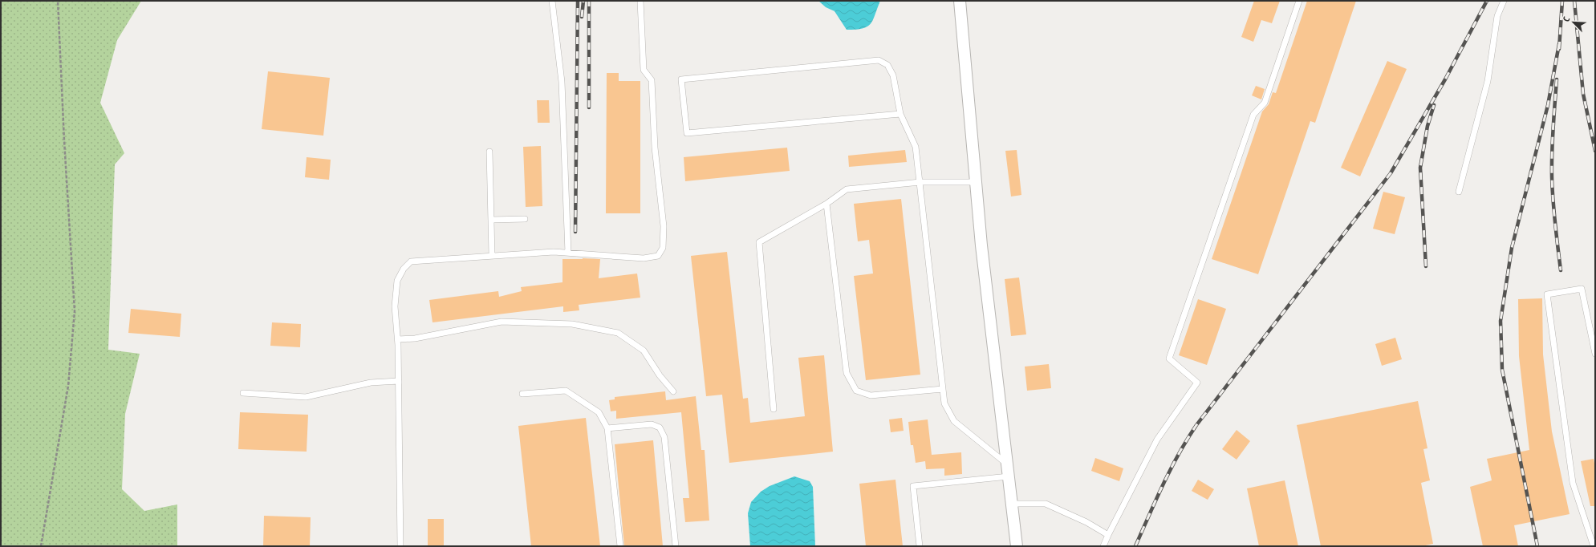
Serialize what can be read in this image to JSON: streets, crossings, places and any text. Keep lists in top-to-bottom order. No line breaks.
{"north":"top left"}
